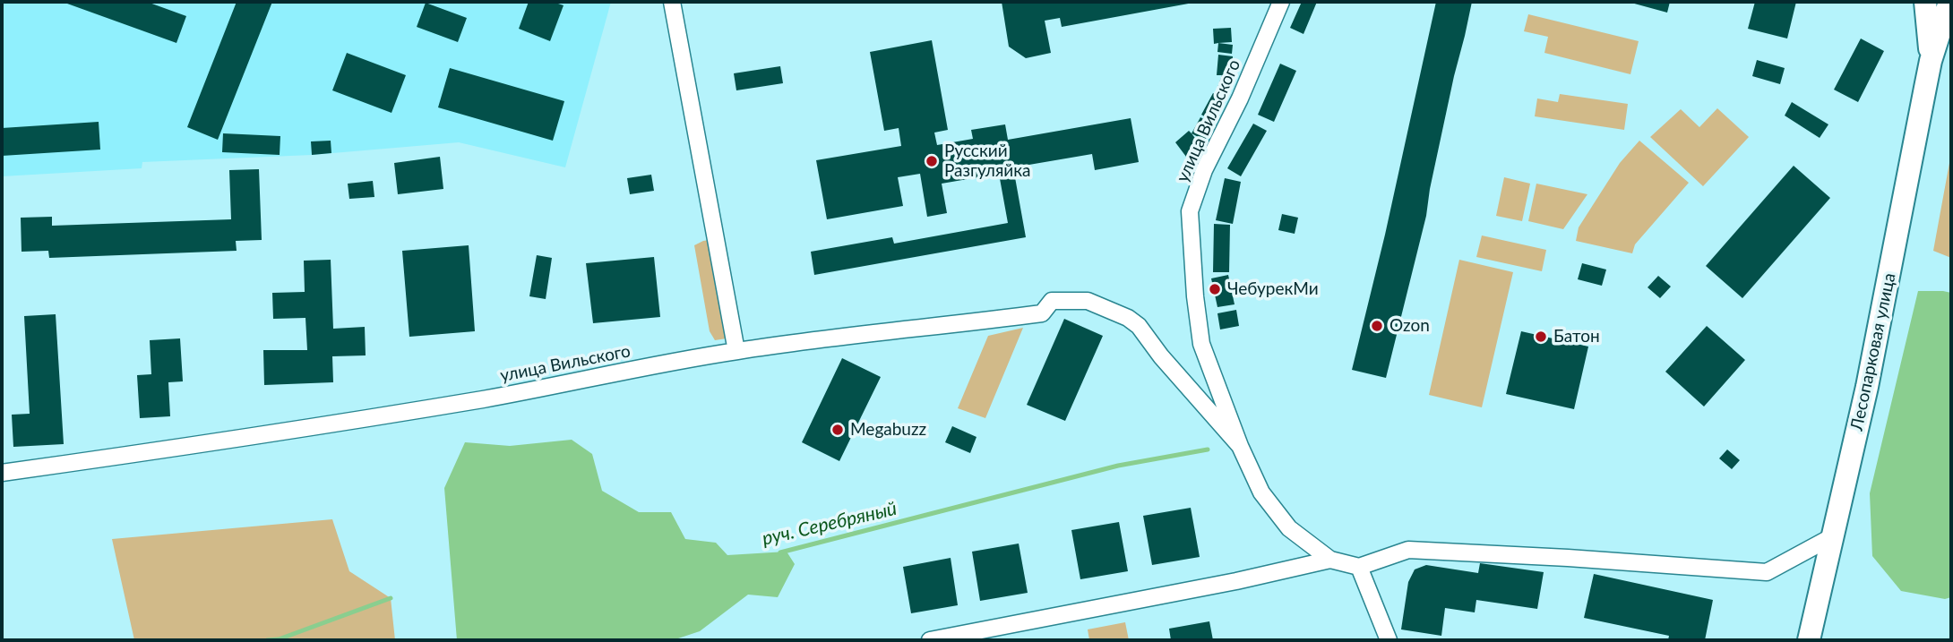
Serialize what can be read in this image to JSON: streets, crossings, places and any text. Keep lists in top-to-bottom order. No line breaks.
{"streets":{"main road":["Лесопарковая улица"],"street":["улица Вильского"]},"water":["руч. Серебряный"],"places":["Русский Разгуляйка","ЧебурекМи","Ozon","Батон","Megabuzz"]}
